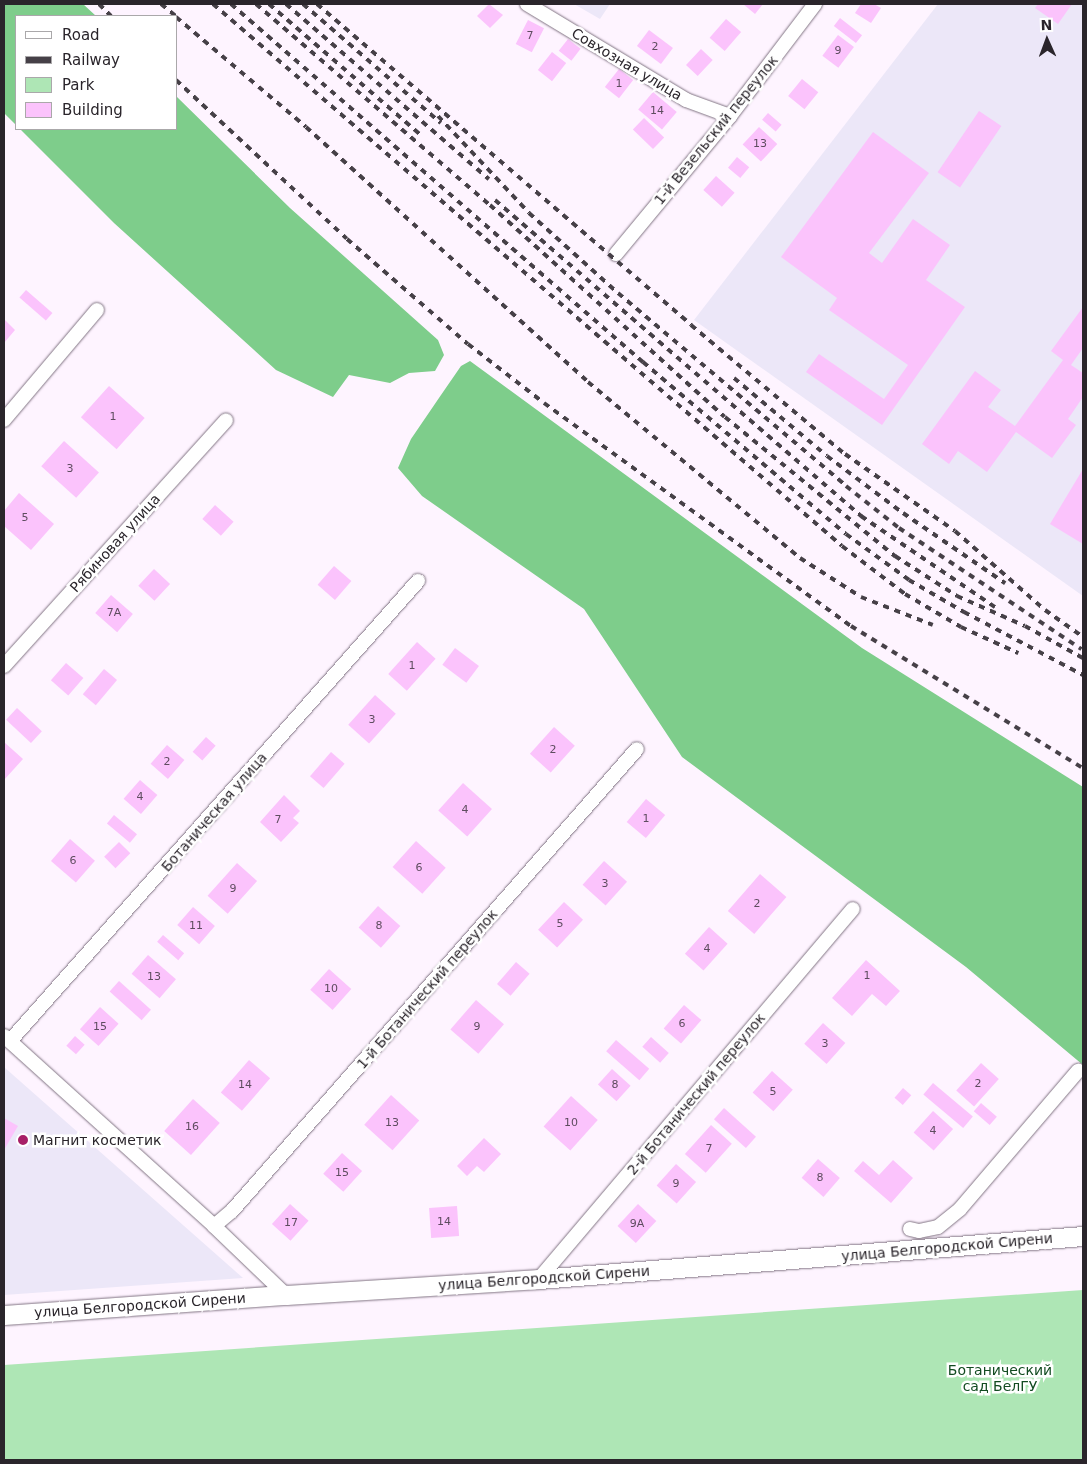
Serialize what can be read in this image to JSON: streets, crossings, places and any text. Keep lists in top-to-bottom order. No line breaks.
{"streets":{"main road":["улица Белгородской Сирени"],"street":["Совхозная улица","1-й Везельский переулок","Рябиновая улица","Ботаническая улица","1-й Ботанический переулок","2-й Ботанический переулок"]},"crossings":[["Совхозная улица","1-й Везельский переулок"],["2-й Ботанический переулок","улица Белгородской Сирени"]],"parks":["Ботанический сад БелГУ"],"places":["Магнит косметик"],"house_numbers":["7","2","9","1","14","13","1","3","5","7А","1","3","2","2","4","4","1","7","6","6","3","9","2","5","11","8","4","1","13","10","6","15","9","3","2","14","8","5","13","10","16","4","7","15","8","9","14","17","9А"],"legend":["Road","Railway","Park","Building"],"north":"top"}
